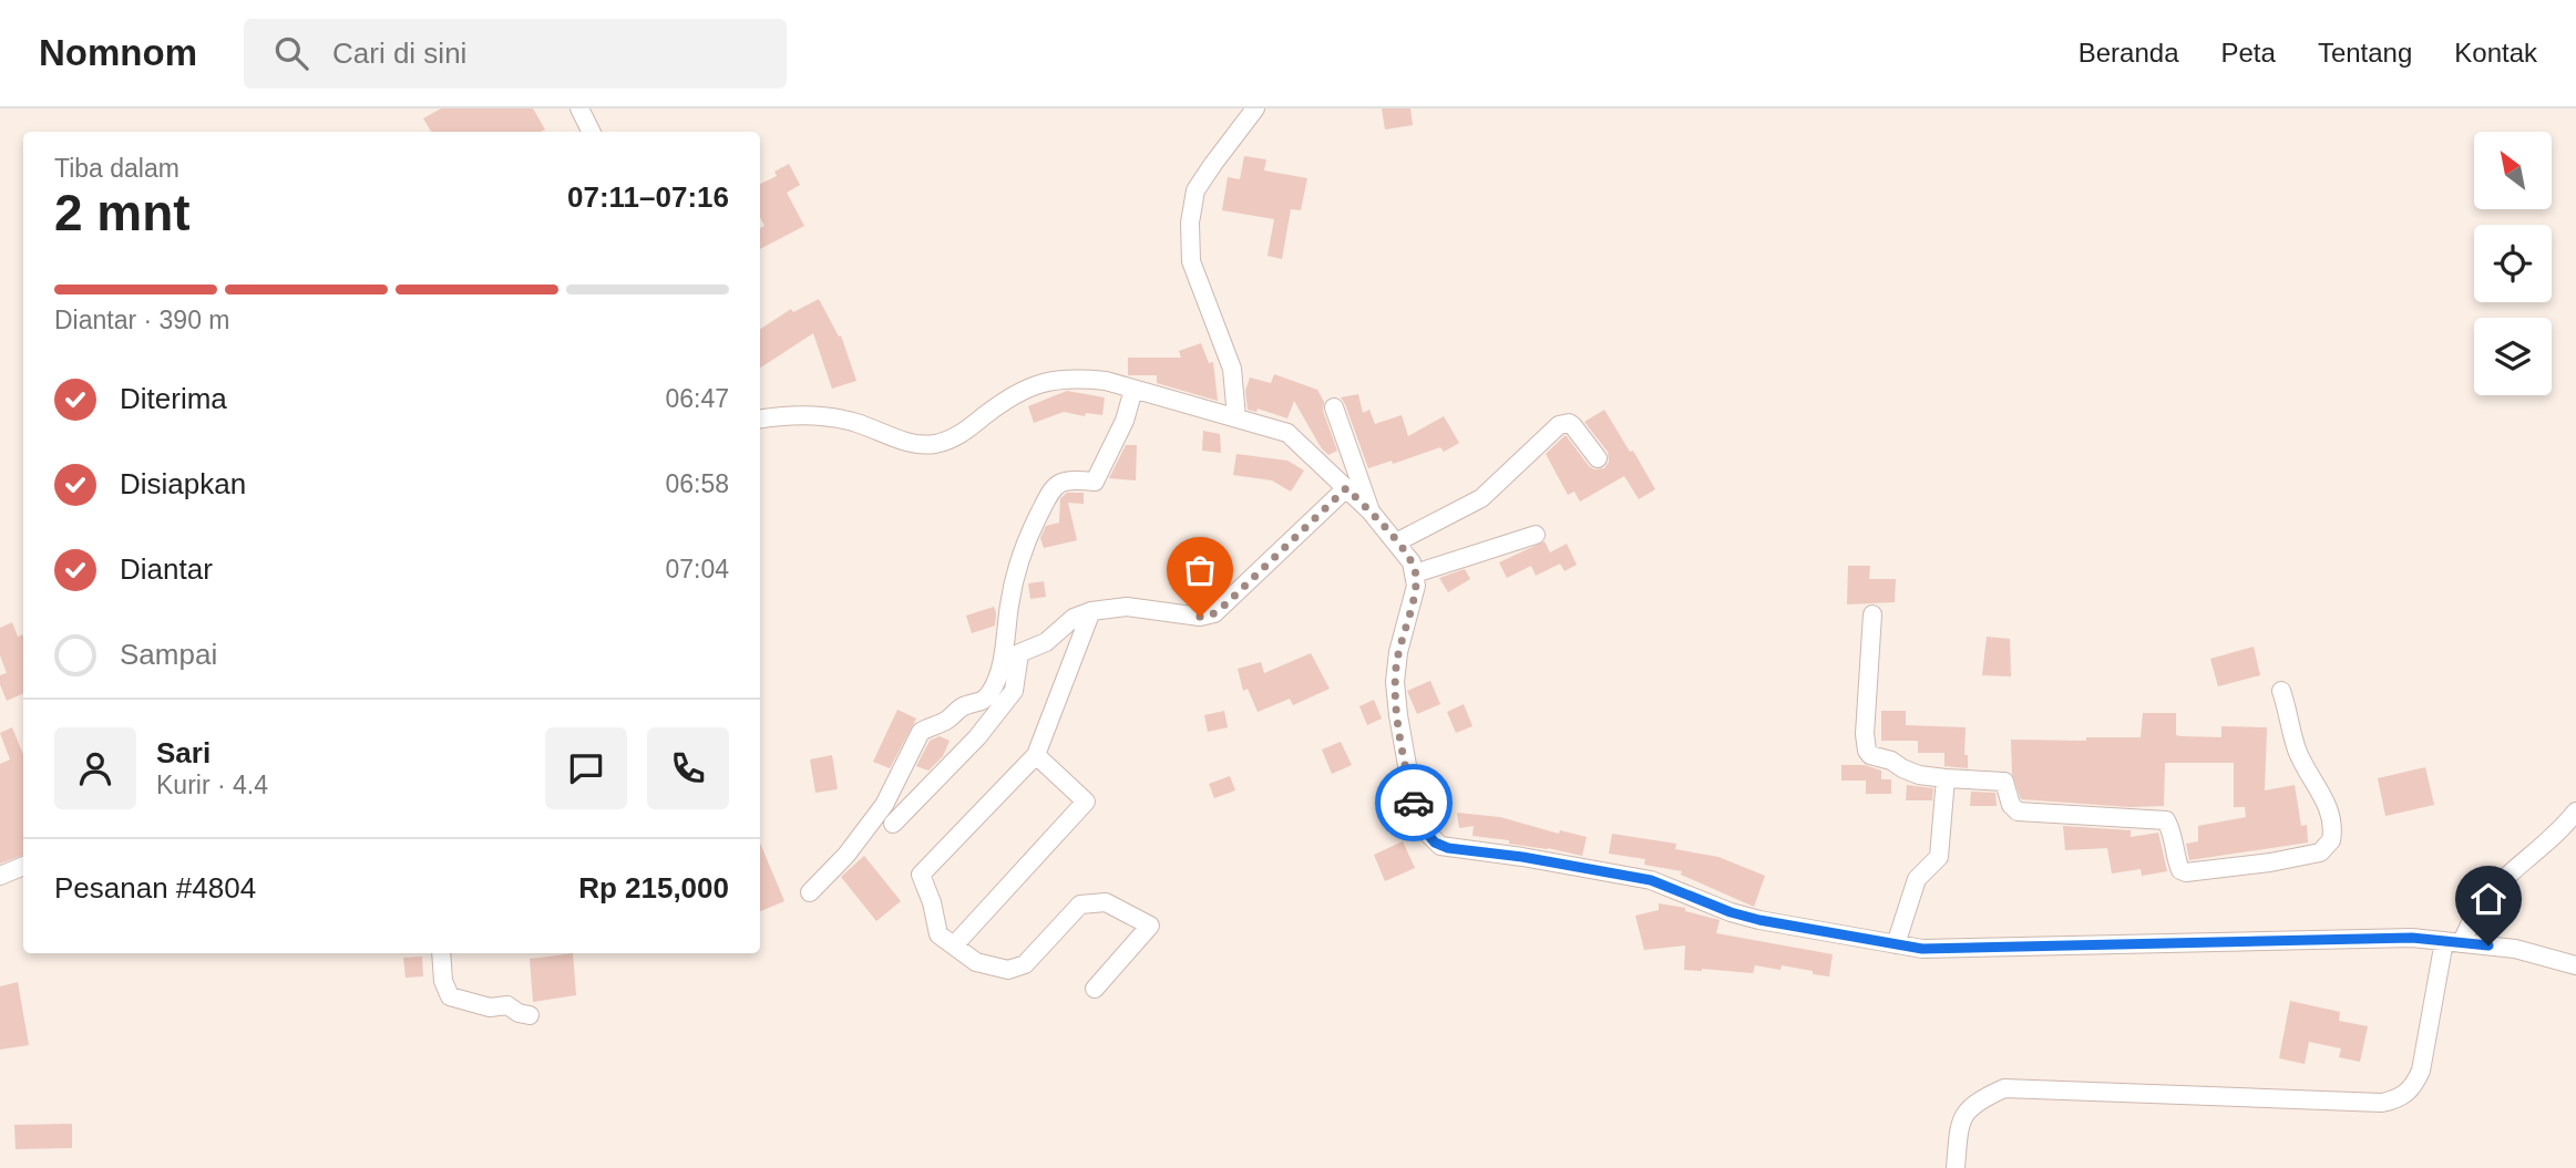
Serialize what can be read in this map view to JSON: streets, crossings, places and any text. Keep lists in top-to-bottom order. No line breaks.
{"north":"top left","page":{"header":"Nomnom","search":"Cari di sini","nav":["Beranda","Peta","Tentang","Kontak"],"heading":["2 mnt","Tiba dalam","07:11–07:16"],"panel":["Sari","Kurir · 4.4","Pesanan #4804","Rp 215,000"],"bar":"Diantar · 390 m","list":[["Diterima","06:47"],["Disiapkan","06:58"],["Diantar","07:04"],"Sampai"]}}
